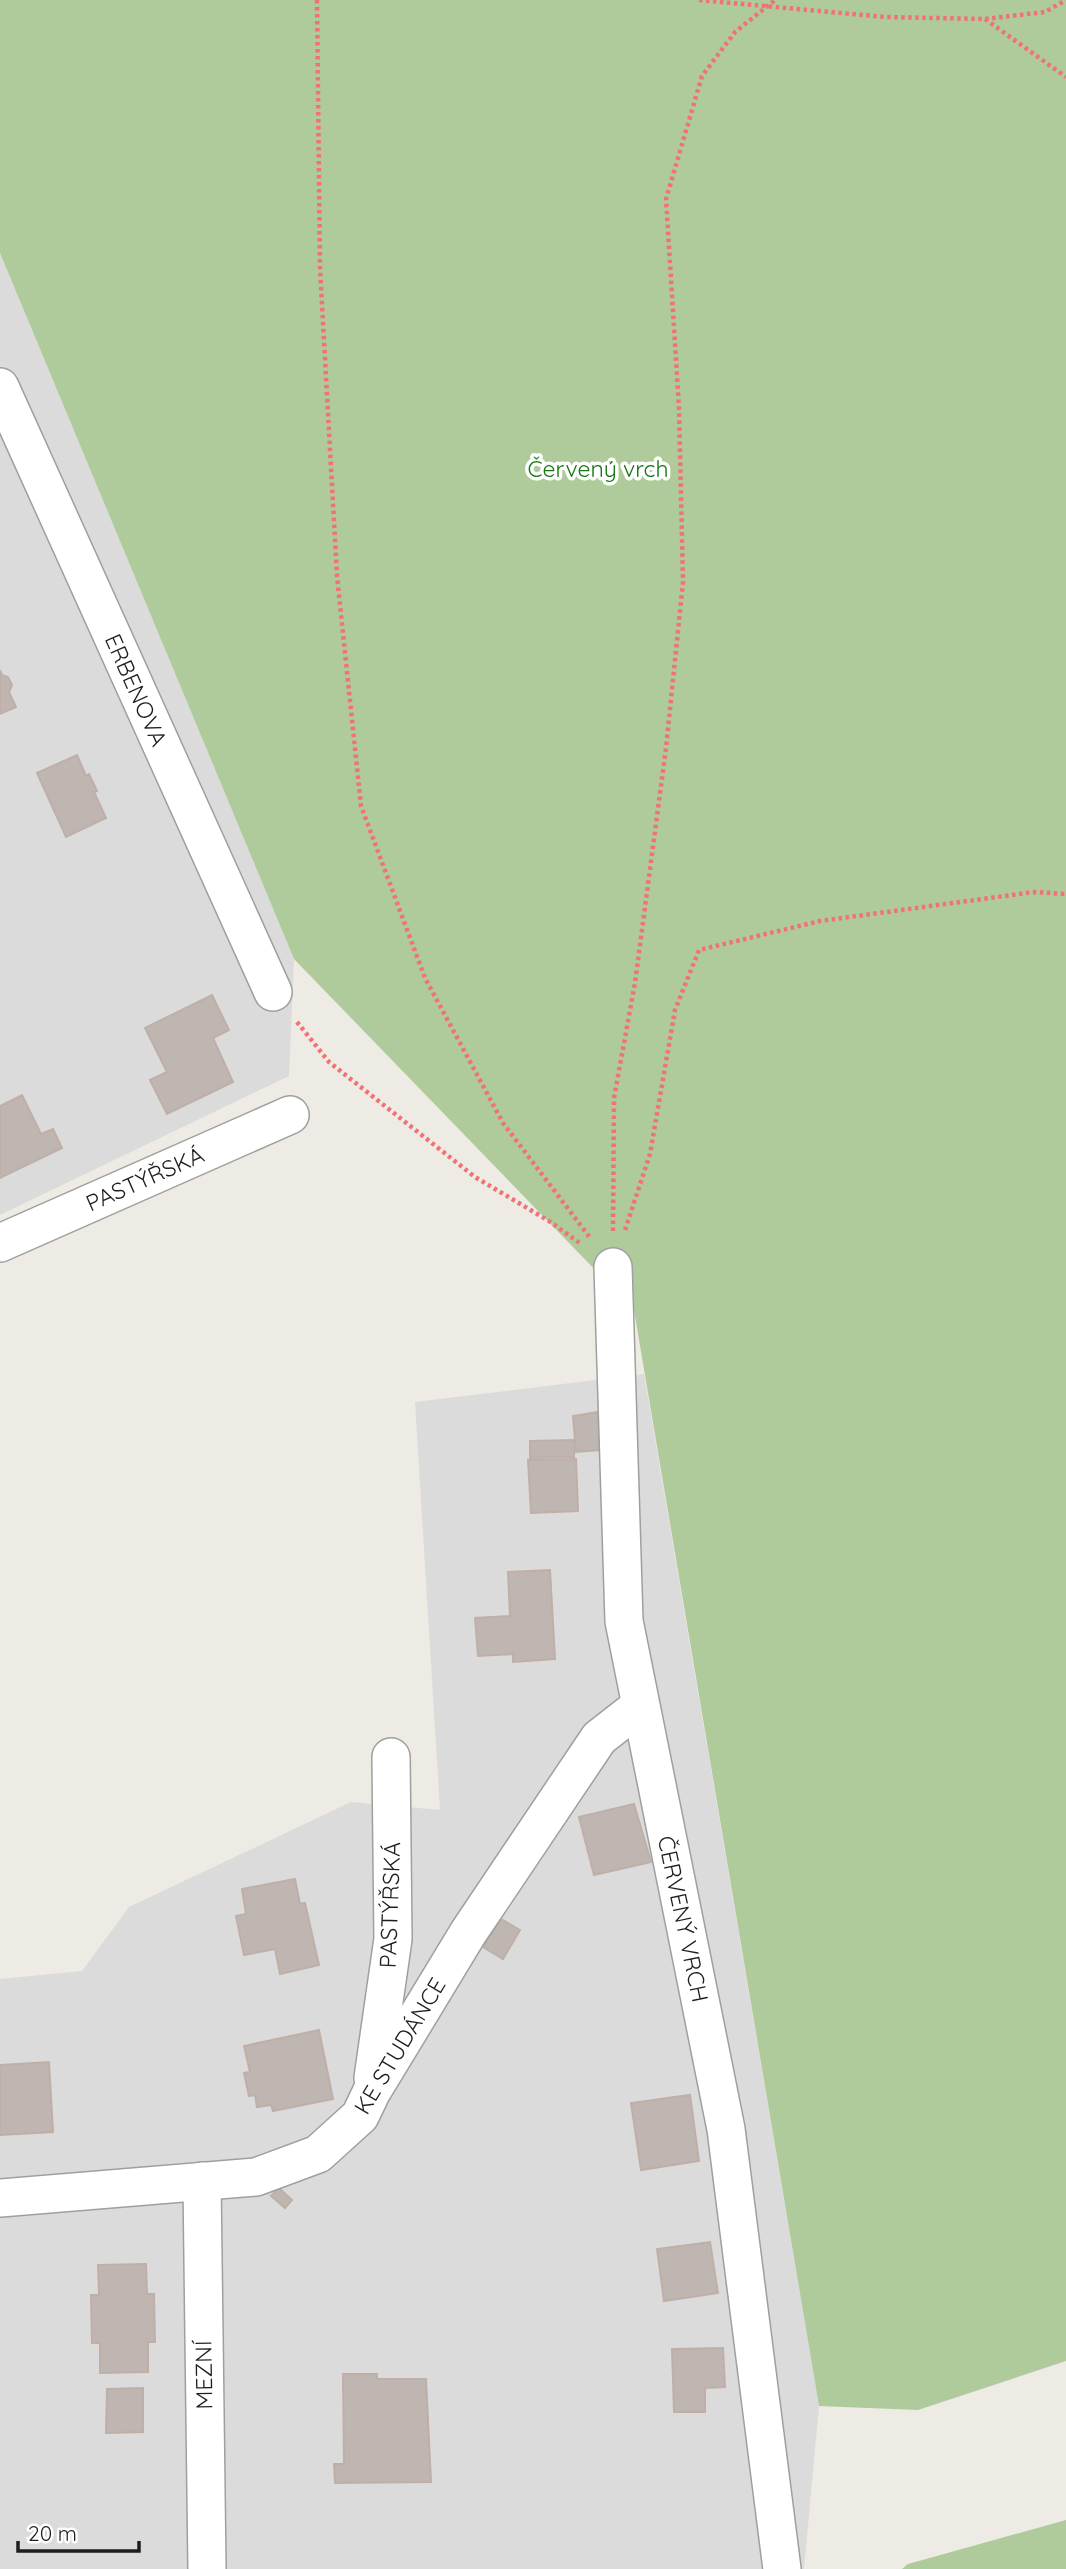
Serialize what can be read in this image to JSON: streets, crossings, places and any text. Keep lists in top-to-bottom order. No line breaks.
{"streets":{"street":["ERBENOVA","PASTÝŘSKÁ","ČERVENÝ VRCH","KE STUDÁNCE","MEZNÍ"]},"crossings":[["PASTÝŘSKÁ","KE STUDÁNCE"],["ČERVENÝ VRCH","KE STUDÁNCE"],["KE STUDÁNCE","MEZNÍ"]],"parks":["Červený vrch"],"scale_bar":"20 m"}
